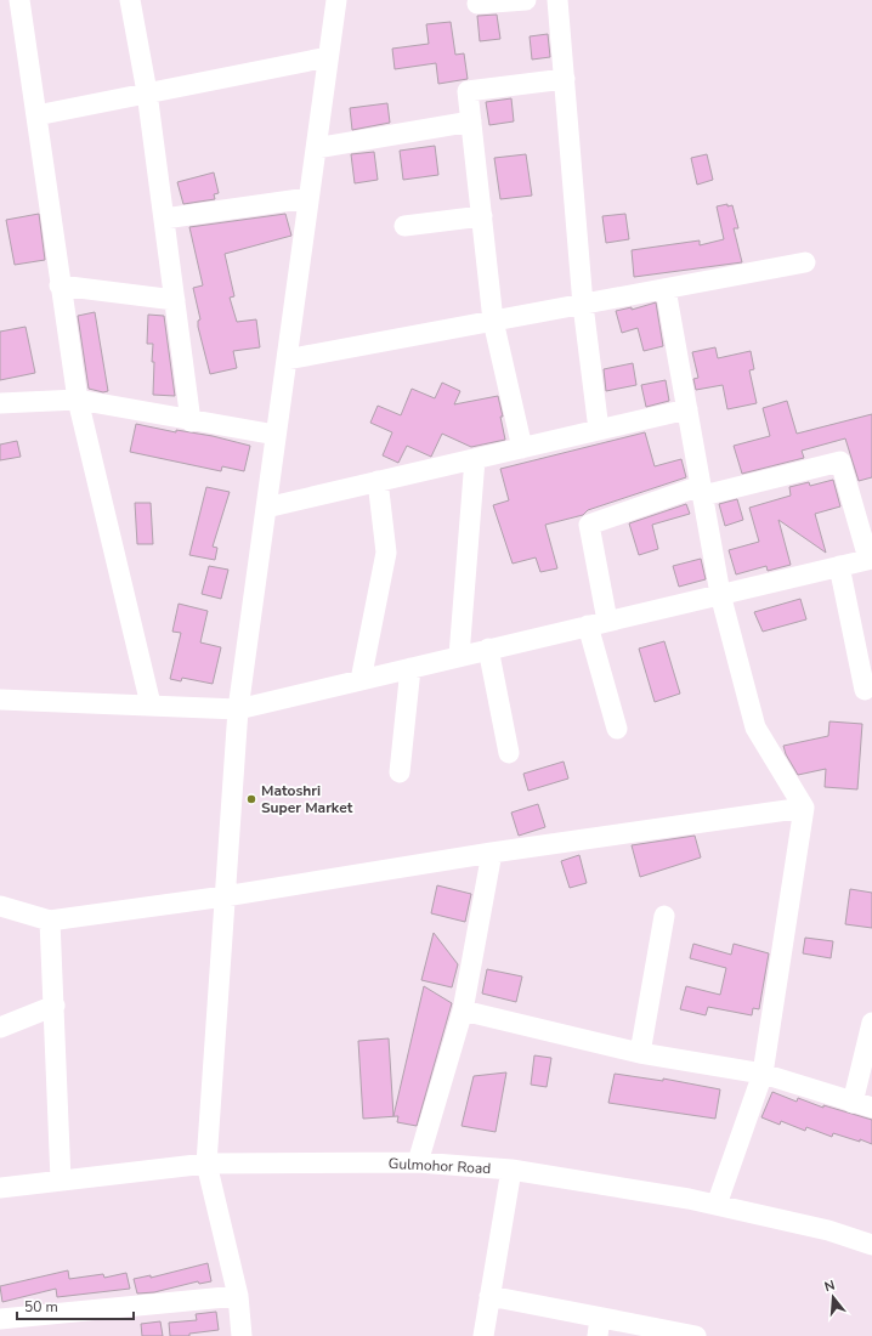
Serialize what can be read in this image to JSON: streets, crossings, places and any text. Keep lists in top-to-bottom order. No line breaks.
{"streets":{"street":["Gulmohor Road"]},"places":["Matoshri Super Market"],"scale_bar":"50 m","north":"top"}
